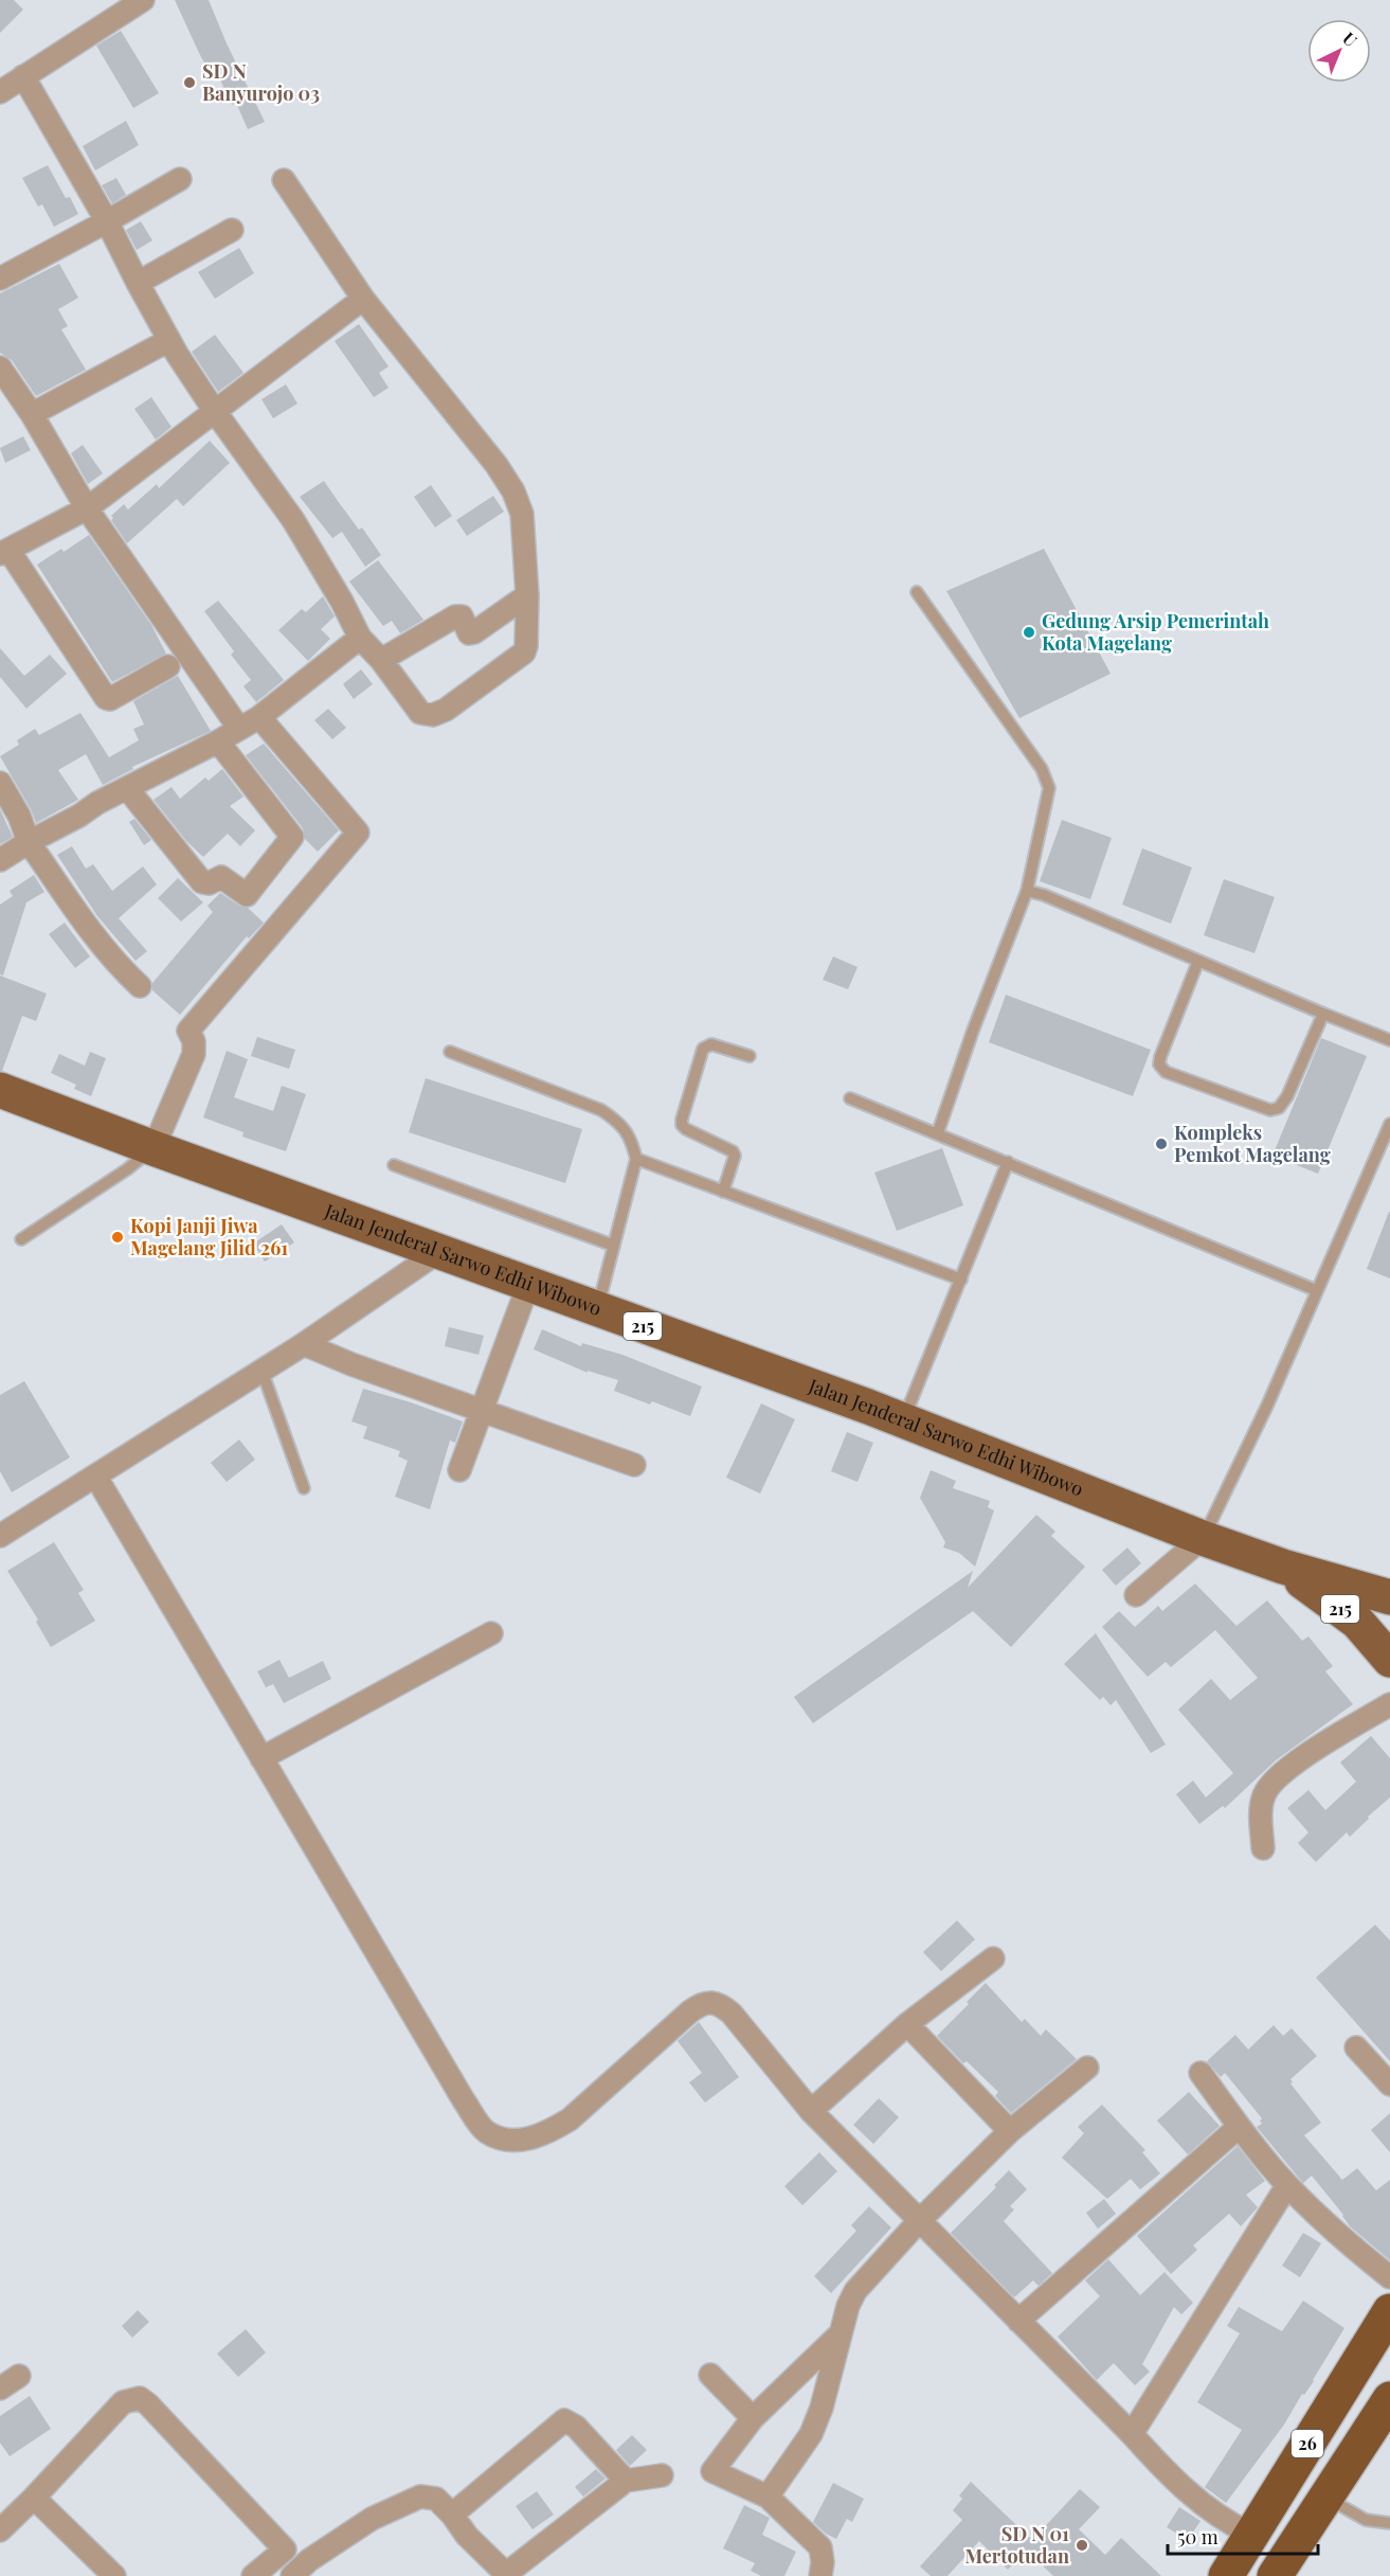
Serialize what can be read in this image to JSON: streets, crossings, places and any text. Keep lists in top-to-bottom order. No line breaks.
{"streets":{"highway":["26"],"main road":["Jalan Jenderal Sarwo Edhi Wibowo","215"]},"places":["SD N Banyurojo 03","Gedung Arsip Pemerintah Kota Magelang","Kompleks Pemkot Magelang","Kopi Janji Jiwa Magelang Jilid 261","SD N 01 Mertotudan"],"scale_bar":"50 m","north":"top right"}
